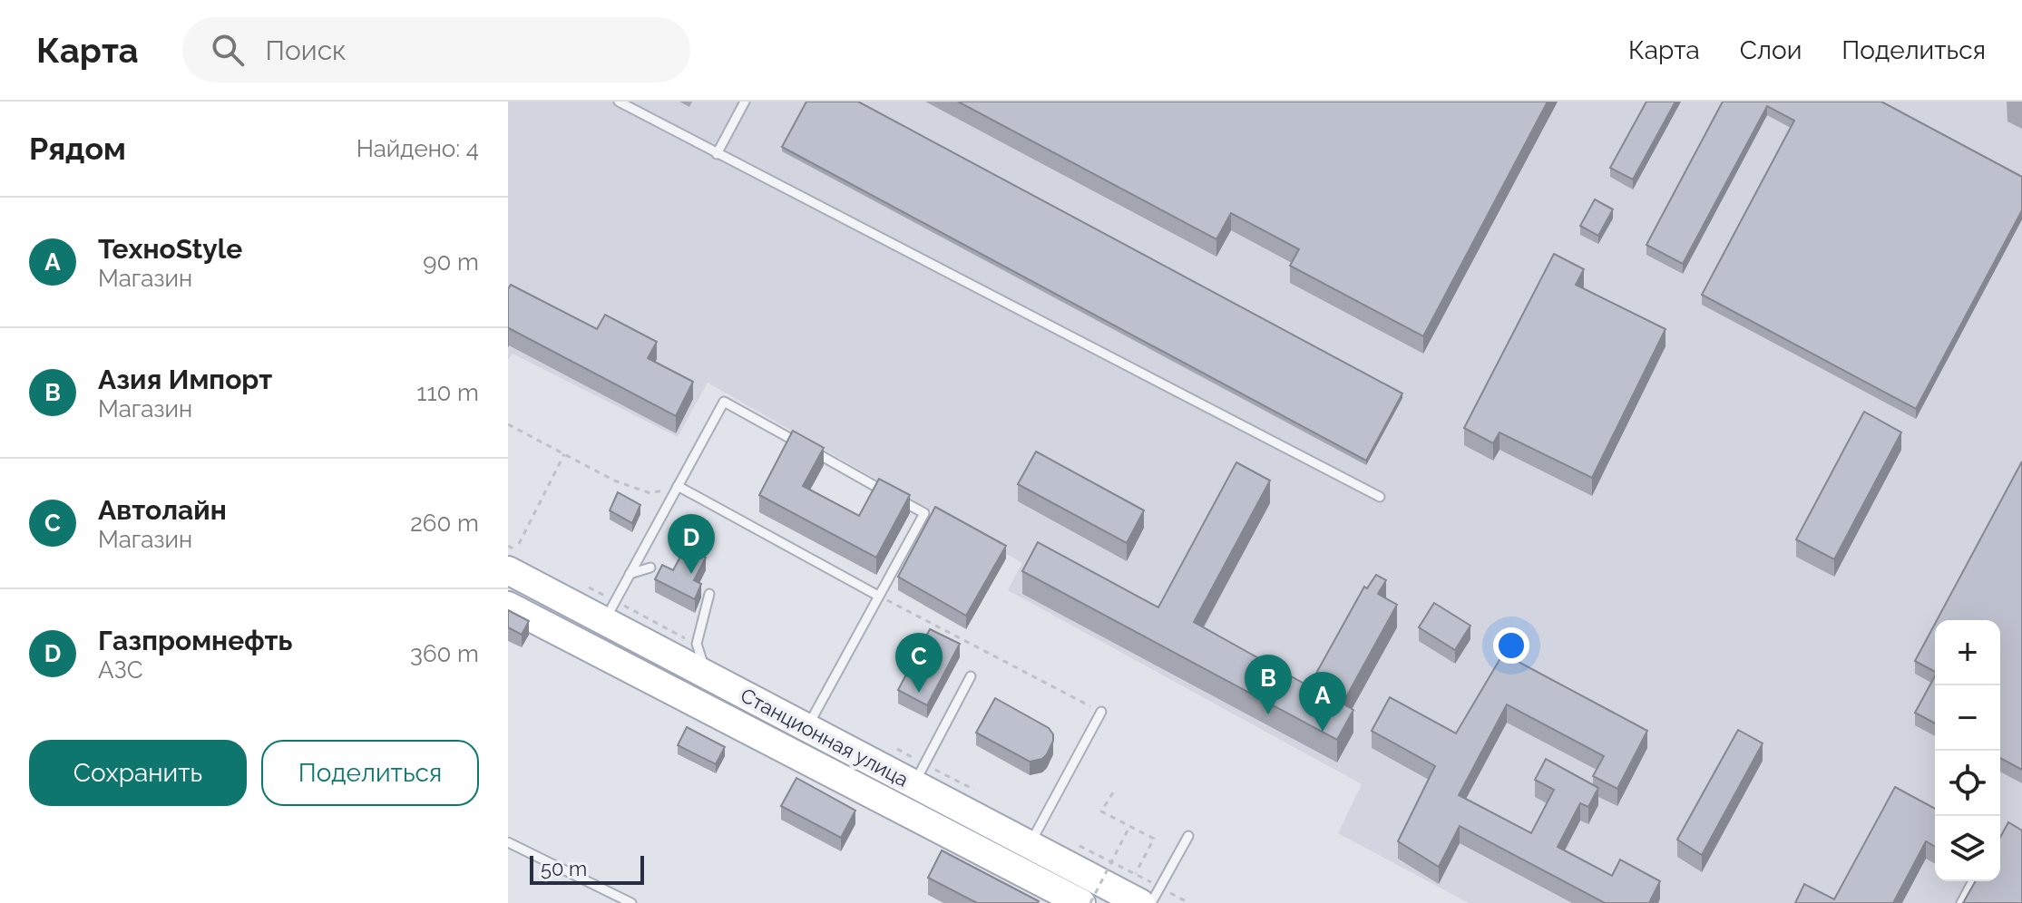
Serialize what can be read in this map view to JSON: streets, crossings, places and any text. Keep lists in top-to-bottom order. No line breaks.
{"streets":{"main road":["Станционная улица"]},"scale_bar":"50 m","page":{"header":"Карта","search":"Поиск","nav":["Карта","Слои","Поделиться"],"heading":["Рядом","Найдено: 4"],"list":[{"mark":"A","name":"ТехноStyle","note":"Магазин","value":"90 m"},{"mark":"B","name":"Азия Импорт","note":"Магазин","value":"110 m"},{"mark":"C","name":"Автолайн","note":"Магазин","value":"260 m"},{"mark":"D","name":"Газпромнефть","note":"АЗС","value":"360 m"}],"pins":["D","C","B","A"],"map_buttons":["+","−"],"buttons":["Сохранить","Поделиться"],"scale":"50 m"}}
